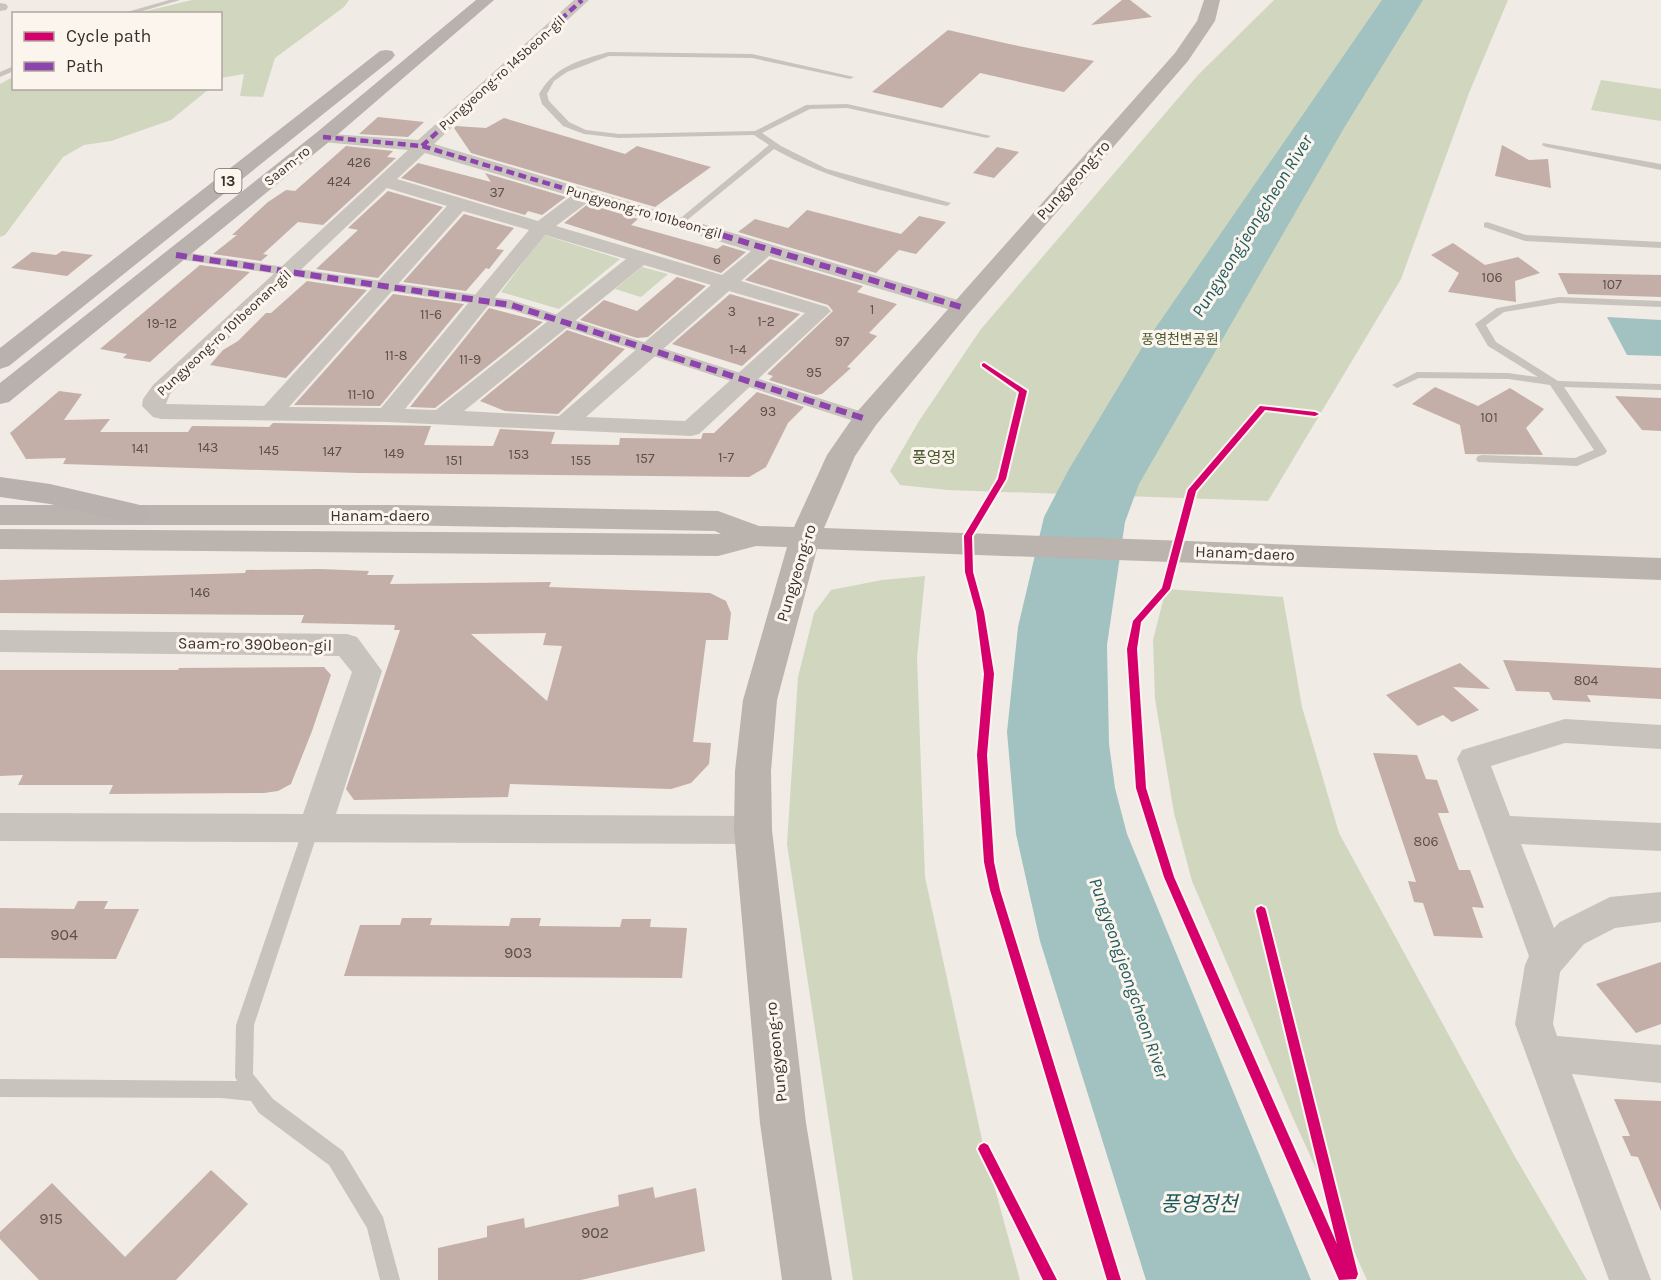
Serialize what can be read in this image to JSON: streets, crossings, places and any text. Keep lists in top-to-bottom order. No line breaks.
{"streets":{"main road":["Saam-ro","Pungyeong-ro","13","Hanam-daero"],"street":["Pungyeong-ro 145beon-gil","Pungyeong-ro 101beon-gil","Pungyeong-ro 101beonan-gil","Saam-ro 390beon-gil"]},"crossings":[["Pungyeong-ro 145beon-gil","Pungyeong-ro 101beon-gil"],["Pungyeong-ro 145beon-gil","Pungyeong-ro 101beonan-gil"],["Saam-ro","Pungyeong-ro 101beon-gil"],["Pungyeong-ro","Pungyeong-ro 101beon-gil"],["Pungyeong-ro","Hanam-daero"],["Pungyeong-ro 101beon-gil","Pungyeong-ro 101beonan-gil"]],"water":["Pungyeongjeongcheon River","풍영정천"],"parks":["풍영천변공원","풍영정"],"house_numbers":["426","424","37","6","106","107","1","3","11-6","1-2","19-12","97","1-4","11-8","11-9","95","11-10","93","101","143","141","145","147","149","153","1-7","157","151","155","146","804","806","904","903","915","902"],"legend":["Cycle path","Path"]}
